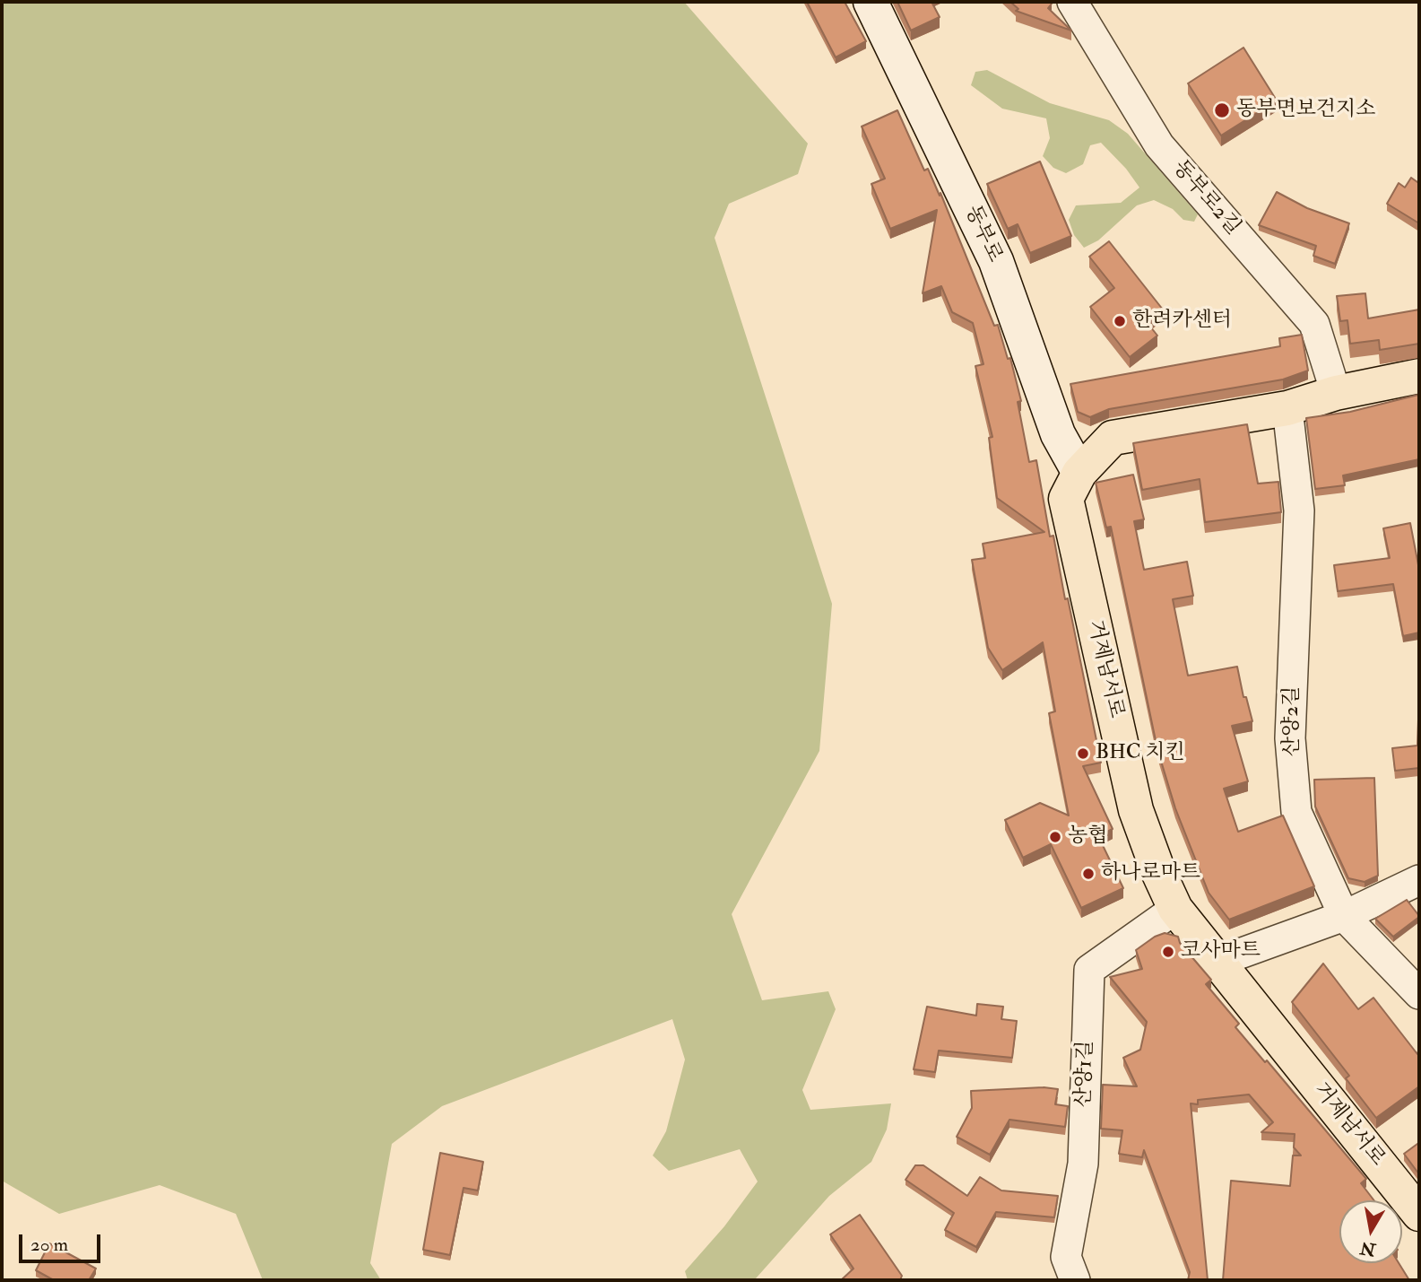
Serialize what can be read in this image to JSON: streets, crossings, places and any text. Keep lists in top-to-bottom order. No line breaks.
{"streets":{"main road":["거제남서로"],"street":["동부로2길","동부로","산양2길","산양1길"]},"crossings":[["동부로2길","거제남서로"],["동부로","거제남서로"],["거제남서로","산양2길"],["거제남서로","산양1길"]],"places":["동부면보건지소","한려카센터","BHC 치킨","농협","하나로마트","코사마트"],"scale_bar":"20 m","north":"bottom"}
